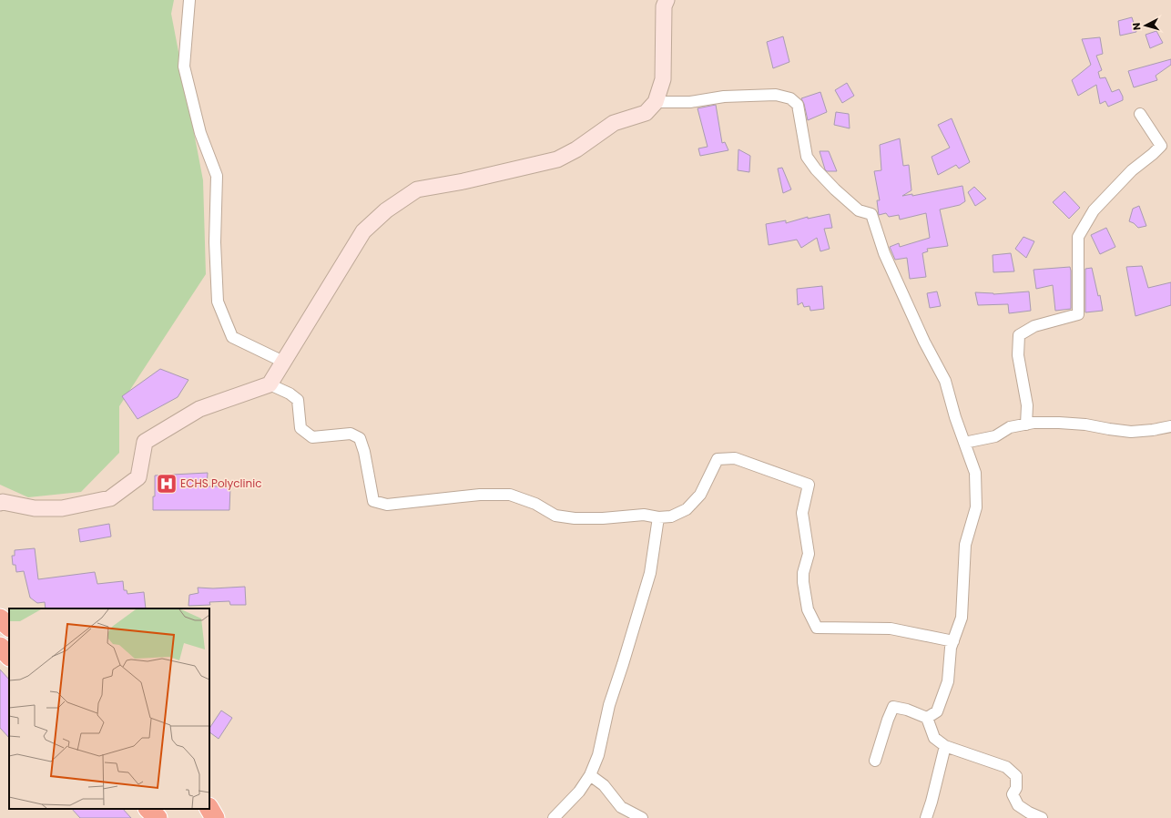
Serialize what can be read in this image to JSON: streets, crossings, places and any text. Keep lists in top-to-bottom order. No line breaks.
{"places":{"hospital":["ECHS Polyclinic"]},"north":"left"}
